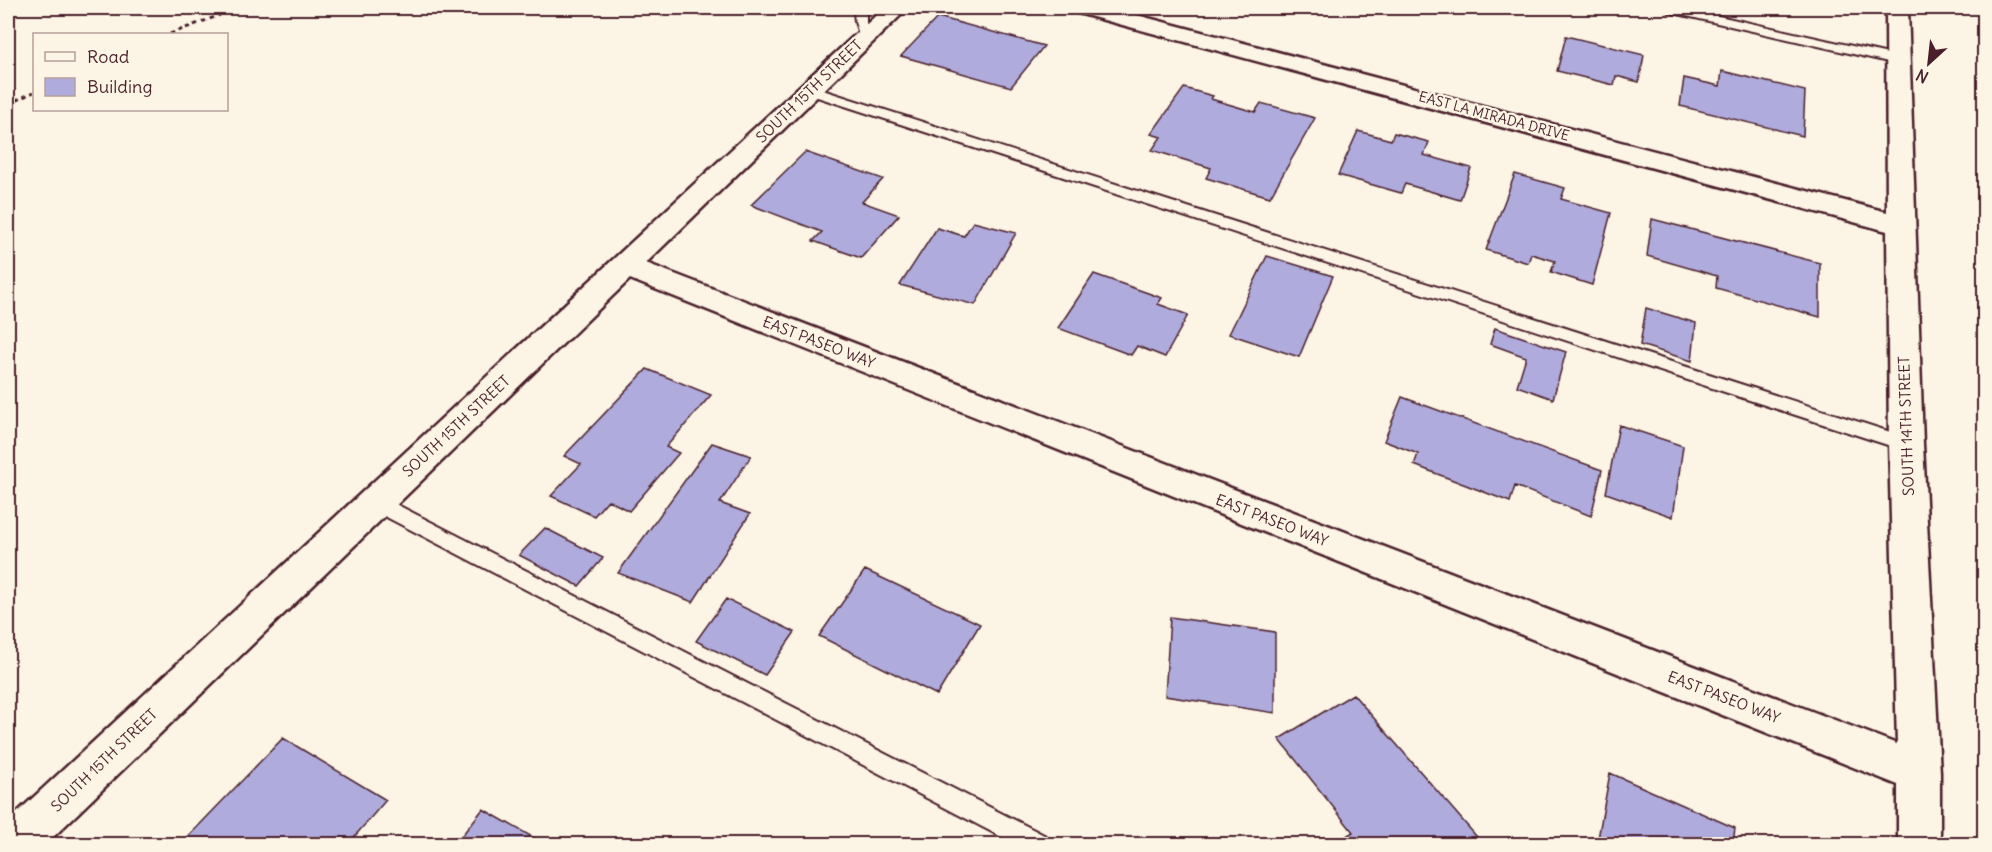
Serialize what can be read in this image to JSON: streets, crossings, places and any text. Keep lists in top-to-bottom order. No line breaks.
{"streets":{"street":["SOUTH 15TH STREET","EAST LA MIRADA DRIVE","EAST PASEO WAY","SOUTH 14TH STREET"]},"crossings":[["SOUTH 15TH STREET","EAST PASEO WAY"],["EAST LA MIRADA DRIVE","SOUTH 14TH STREET"],["EAST PASEO WAY","SOUTH 14TH STREET"]],"legend":["Road","Building"],"north":"bottom left"}
